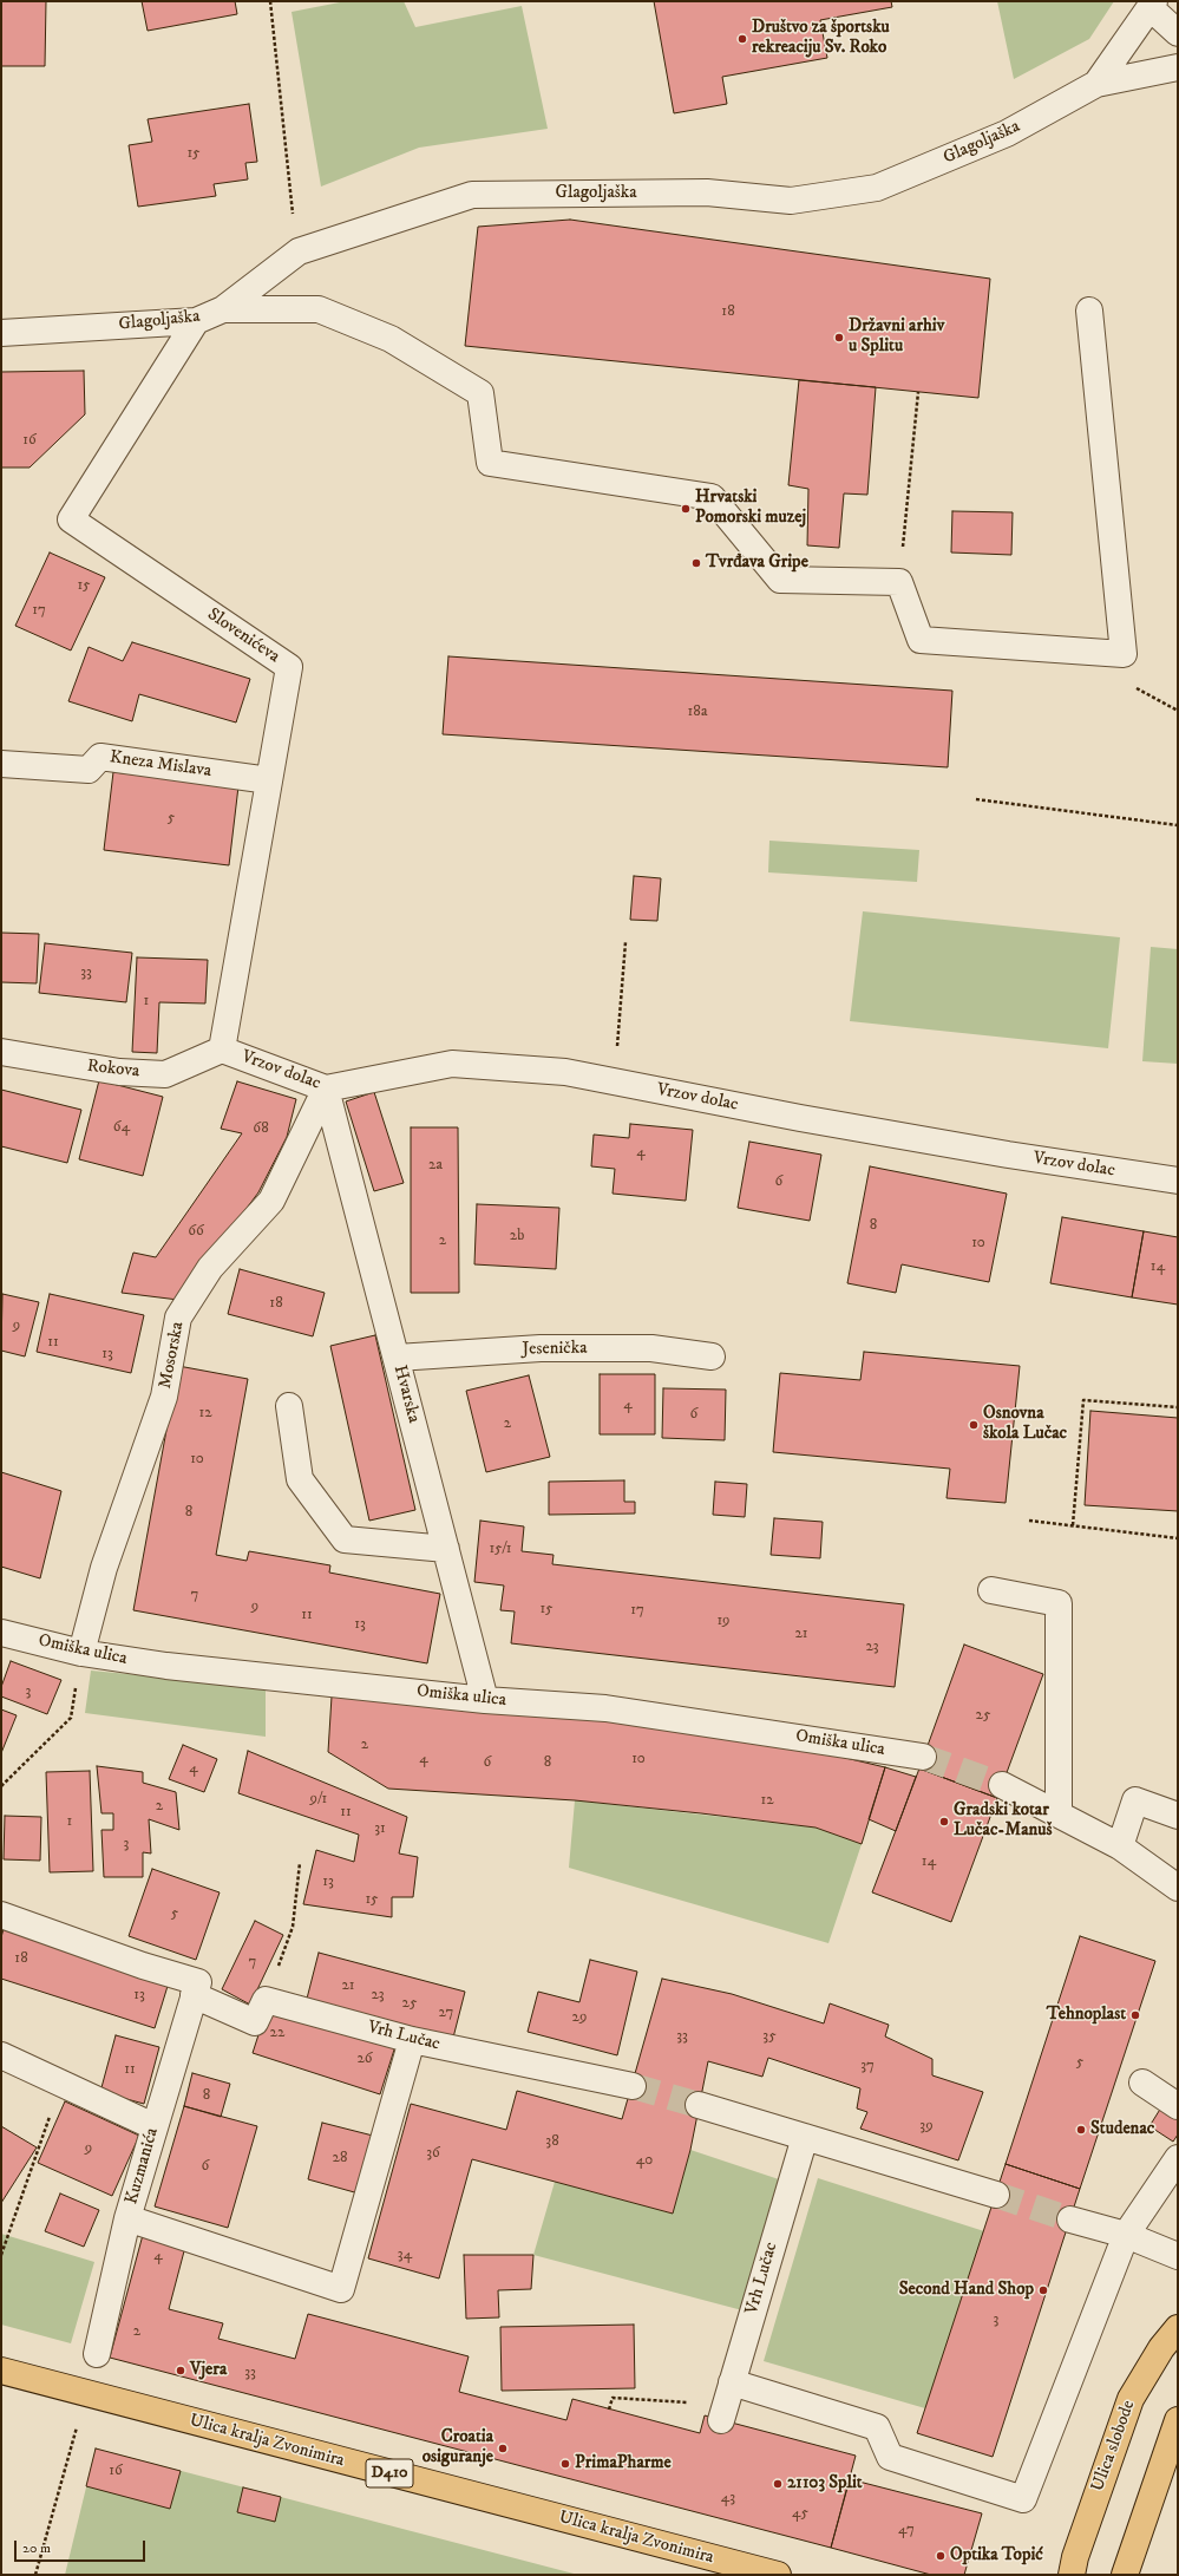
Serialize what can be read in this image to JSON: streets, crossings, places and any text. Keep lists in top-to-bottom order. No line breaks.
{"streets":{"main road":["Ulica kralja Zvonimira","Ulica slobode","D410"],"street":["Glagoljaška","Slovenićeva","Kneza Mislava","Rokova","Vrzov dolac","Jesenička","Mosorska","Hvarska","Omiška ulica","Vrh Lučac","Kuzmanića"]},"crossings":[["Glagoljaška","Slovenićeva"],["Slovenićeva","Kneza Mislava"],["Slovenićeva","Rokova"],["Slovenićeva","Vrzov dolac"],["Rokova","Vrzov dolac"],["Vrzov dolac","Mosorska"],["Vrzov dolac","Hvarska"],["Jesenička","Hvarska"],["Mosorska","Hvarska"],["Mosorska","Omiška ulica"],["Hvarska","Omiška ulica"]],"places":["Društvo za športsku rekreaciju Sv. Roko","Državni arhiv u Splitu","Hrvatski Pomorski muzej","Tvrđava Gripe","Osnovna škola Lučac","Gradski kotar Lučac-Manuš","Tehnoplast","Studenac","Second Hand Shop","Vjera","Croatia osiguranje","PrimaPharme","21103 Split","Optika Topić"],"house_numbers":["15","18","16","15","17","18a","5","33","1","64","68","4","2a","6","8","66","2b","2","10","14","18","9","11","13","4","12","6","2","10","8","15/1","7","9","15","17","11","19","13","21","23","3","25","2","4","10","6","8","4","9/1","12","2","11","1","31","3","14","13","15","5","18","7","21","13","23","25","27","29","22","33","35","26","5","37","11","8","39","38","9","36","28","40","6","34","4","3","2","33","16","43","45","47"],"scale_bar":"20 m"}
